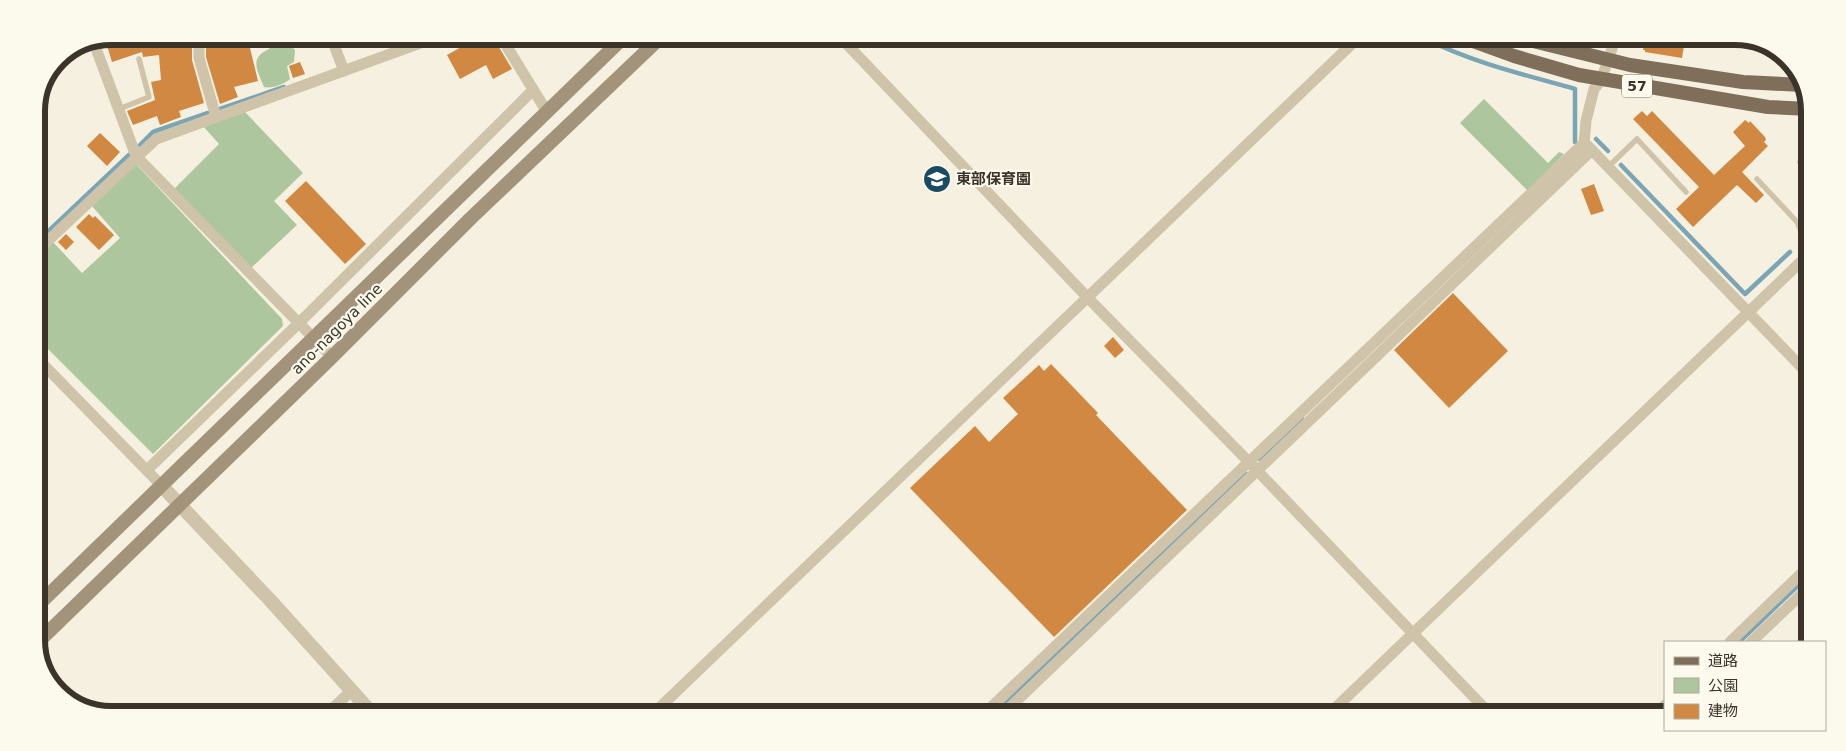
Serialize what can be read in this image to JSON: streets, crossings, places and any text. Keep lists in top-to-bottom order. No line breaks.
{"streets":{"main road":["57","ano-nagoya line"]},"places":{"school or university":["東部保育園"]},"legend":["道路","公園","建物"]}
